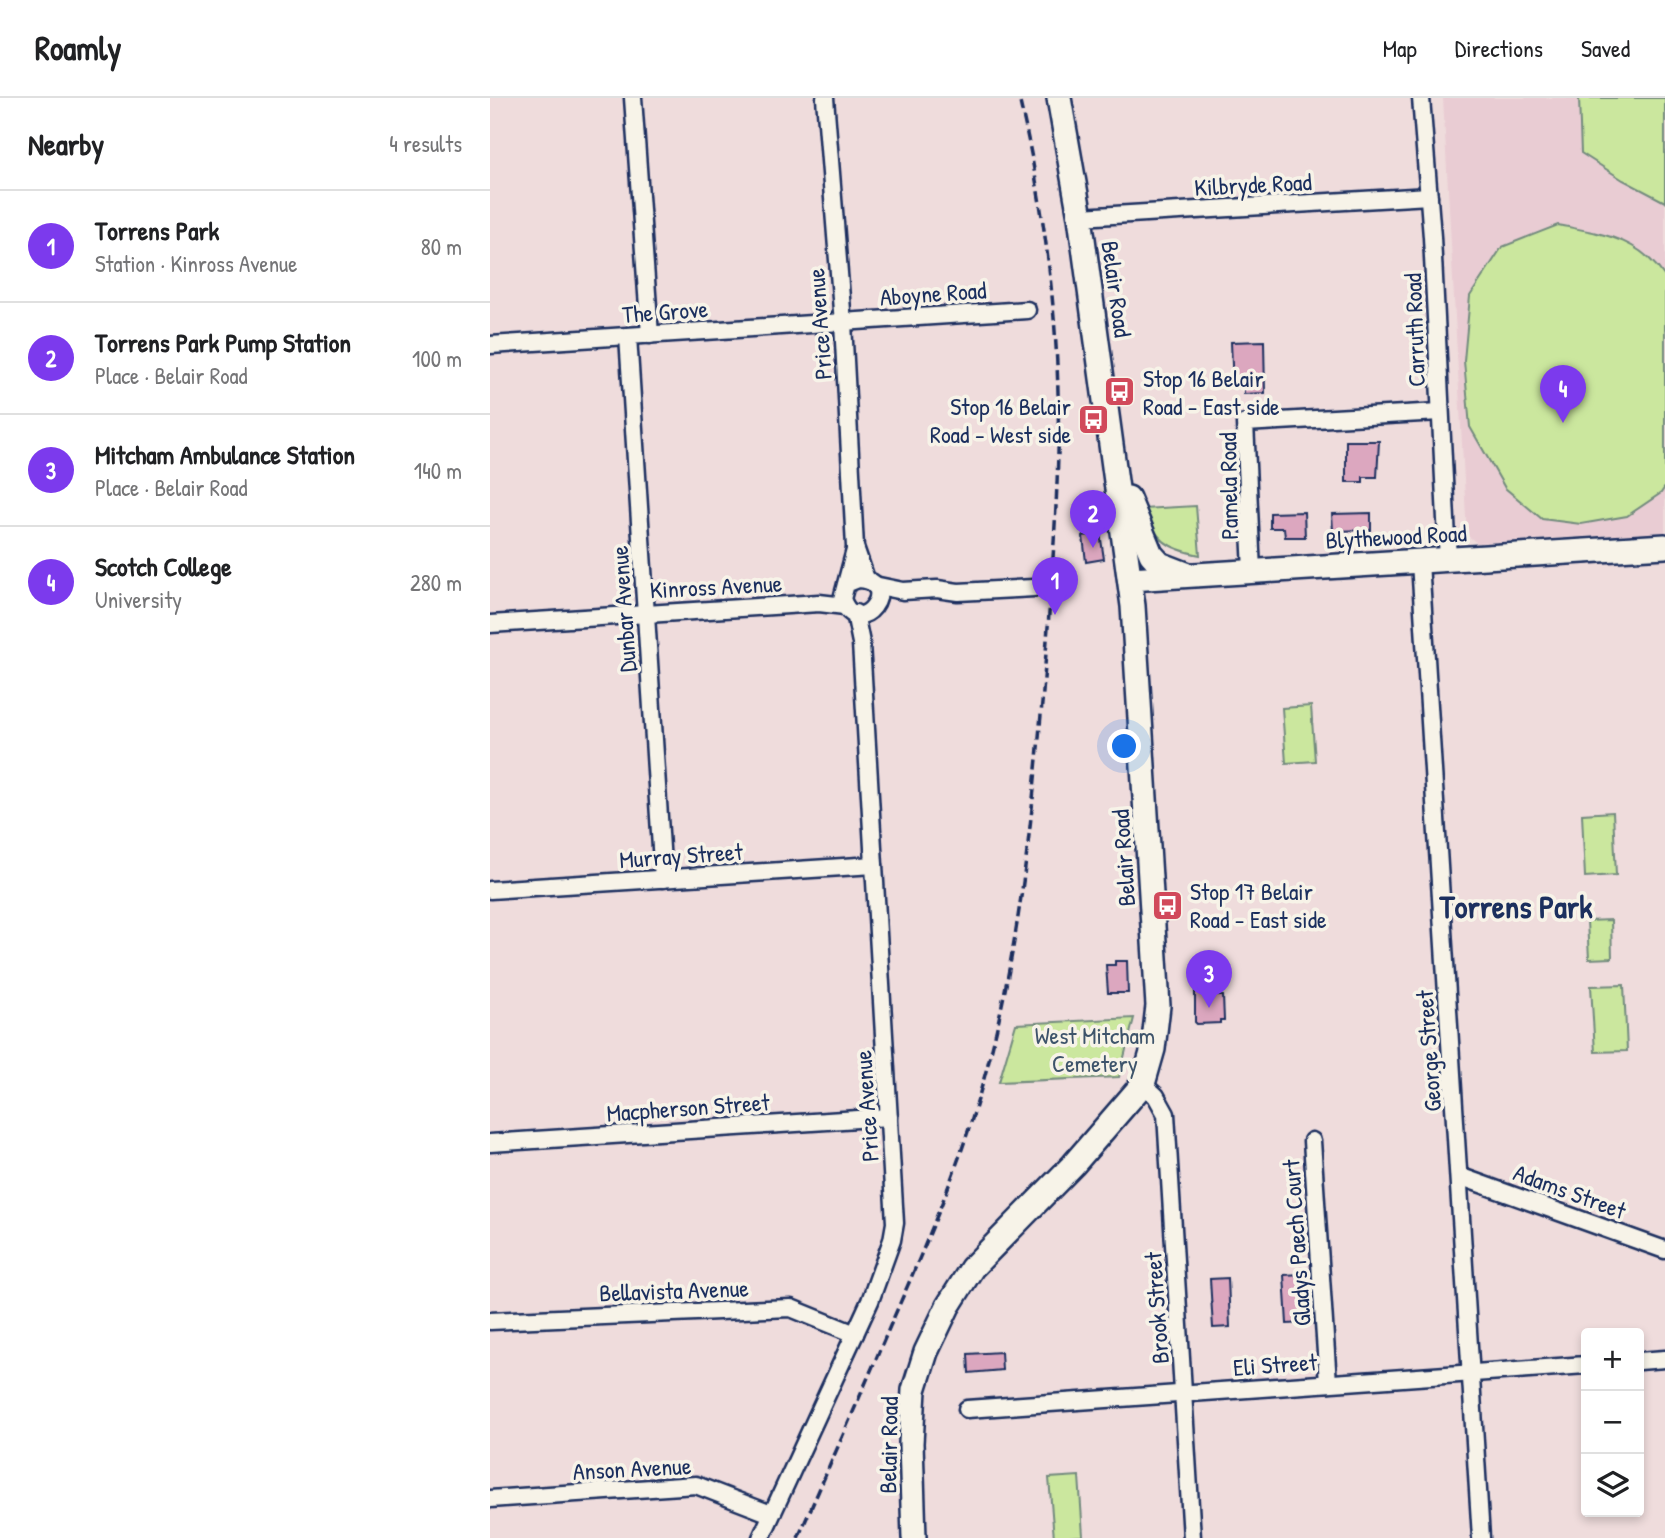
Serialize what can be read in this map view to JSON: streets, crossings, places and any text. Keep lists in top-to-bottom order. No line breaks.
{"streets":{"main road":["Belair Road","Blythewood Road"],"street":["Kilbryde Road","Aboyne Road","The Grove","Price Avenue","Carruth Road","Pamela Road","Kinross Avenue","Dunbar Avenue","Murray Street","George Street","Macpherson Street","Adams Street","Gladys Paech Court","Bellavista Avenue","Brook Street","Eli Street","Anson Avenue"]},"crossings":[["Kilbryde Road","Belair Road"],["Kilbryde Road","Carruth Road"],["Belair Road","Blythewood Road"],["Belair Road","Brook Street"],["Aboyne Road","The Grove"],["Aboyne Road","Price Avenue"],["The Grove","Price Avenue"],["The Grove","Dunbar Avenue"],["Price Avenue","Kinross Avenue"],["Price Avenue","Murray Street"],["Price Avenue","Macpherson Street"],["Price Avenue","Bellavista Avenue"],["Price Avenue","Anson Avenue"],["Carruth Road","Pamela Road"],["Carruth Road","Blythewood Road"],["Pamela Road","Blythewood Road"],["Blythewood Road","George Street"],["Kinross Avenue","Dunbar Avenue"],["Dunbar Avenue","Murray Street"],["George Street","Adams Street"],["George Street","Eli Street"],["Gladys Paech Court","Eli Street"],["Brook Street","Eli Street"]],"districts":["Torrens Park"],"parks":["West Mitcham Cemetery"],"places":{"bus stop":["Stop 16 Belair Road - East side","Stop 16 Belair Road - West side","Stop 17 Belair Road - East side"]},"page":{"header":"Roamly","nav":["Map","Directions","Saved"],"heading":["Nearby","4 results"],"list":[{"mark":"1","name":"Torrens Park","note":"Station · Kinross Avenue","value":"80 m"},{"mark":"2","name":"Torrens Park Pump Station","note":"Place · Belair Road","value":"100 m"},{"mark":"3","name":"Mitcham Ambulance Station","note":"Place · Belair Road","value":"140 m"},{"mark":"4","name":"Scotch College","note":"University","value":"280 m"}],"pins":["4","2","1","3"],"map_buttons":["+","−"]}}
